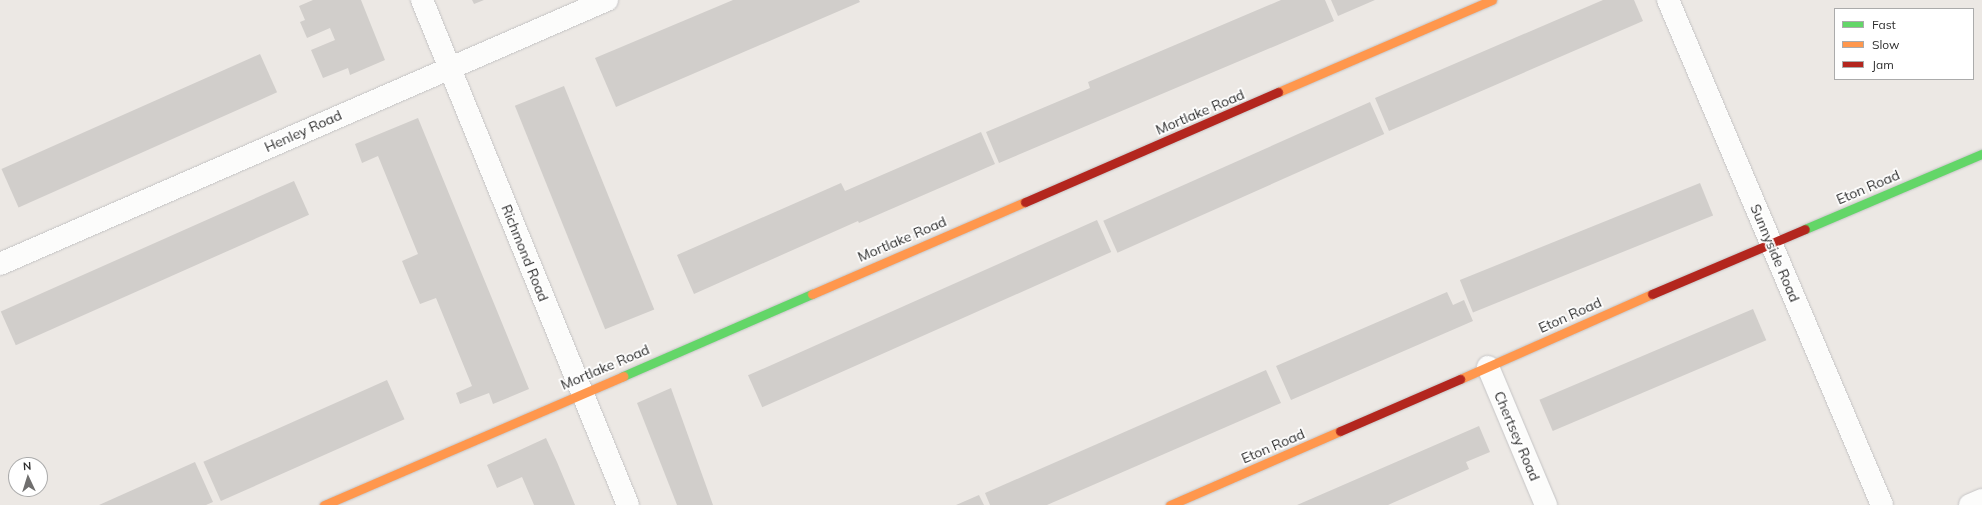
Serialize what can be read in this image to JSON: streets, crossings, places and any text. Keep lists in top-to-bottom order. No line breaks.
{"streets":{"street":["Mortlake Road","Henley Road","Eton Road","Richmond Road","Sunnyside Road","Chertsey Road"]},"crossings":[["Mortlake Road","Richmond Road"],["Henley Road","Richmond Road"],["Eton Road","Sunnyside Road"],["Eton Road","Chertsey Road"]],"legend":["Fast","Slow","Jam"],"north":"top"}
